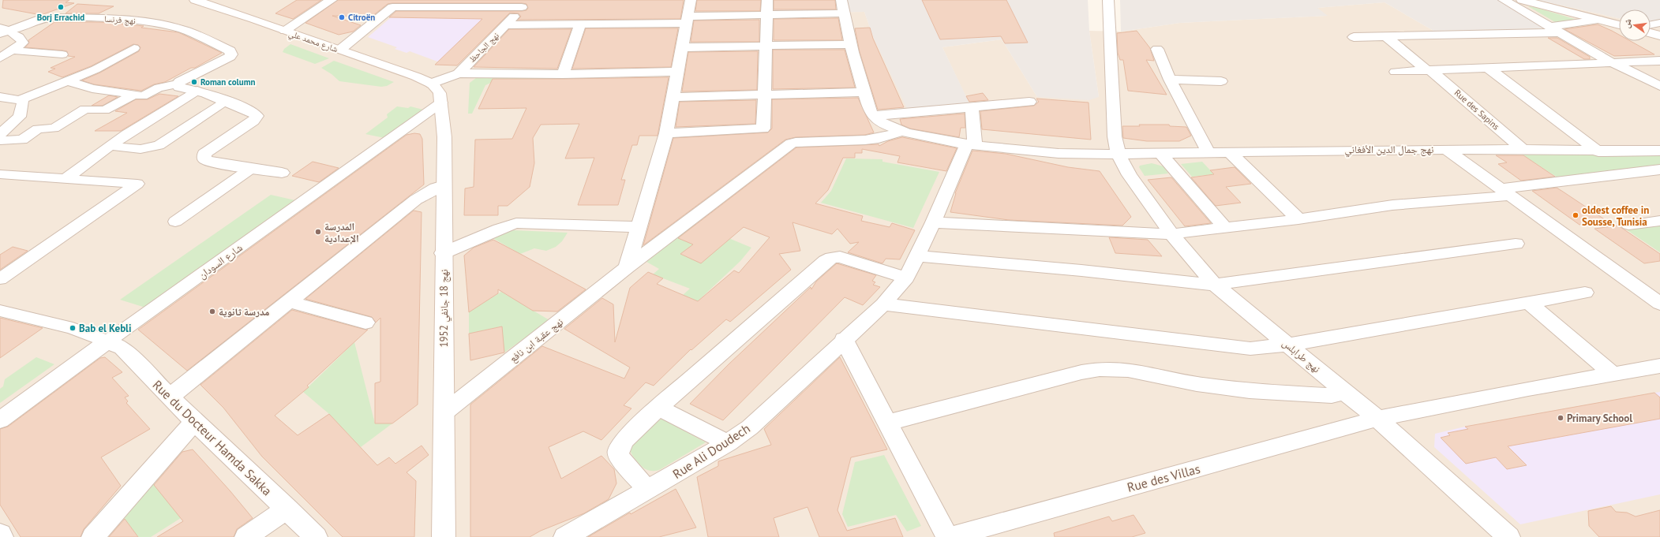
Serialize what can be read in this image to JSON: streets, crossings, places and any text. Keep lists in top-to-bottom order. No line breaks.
{"streets":{"street":["نهج فرنسا","شارع محمد علي","نهج الجاحظ","Rue des Sapins","نهج جمال الدين الأفغاني","شارع السودان","نهج 18 جانفي 1952","نهج عقبة ابن نافع","نهج طرابلس","Rue du Docteur Hamda Sakka","Rue Ali Doudech","Rue des Villas"]},"crossings":[["شارع محمد علي","نهج الجاحظ"],["شارع محمد علي","نهج 18 جانفي 1952"],["نهج الجاحظ","نهج 18 جانفي 1952"],["Rue des Sapins","نهج جمال الدين الأفغاني"],["نهج جمال الدين الأفغاني","نهج عقبة ابن نافع"],["نهج جمال الدين الأفغاني","نهج طرابلس"],["نهج جمال الدين الأفغاني","Rue Ali Doudech"],["شارع السودان","نهج 18 جانفي 1952"],["شارع السودان","Rue du Docteur Hamda Sakka"],["نهج 18 جانفي 1952","نهج عقبة ابن نافع"],["نهج طرابلس","Rue des Villas"]],"places":["Borj Errachid","Citroën","Roman column","oldest coffee in Sousse, Tunisia","المدرسة الإعدادية","مدرسة ثانوية","Bab el Kebli","Primary School"],"north":"left"}
